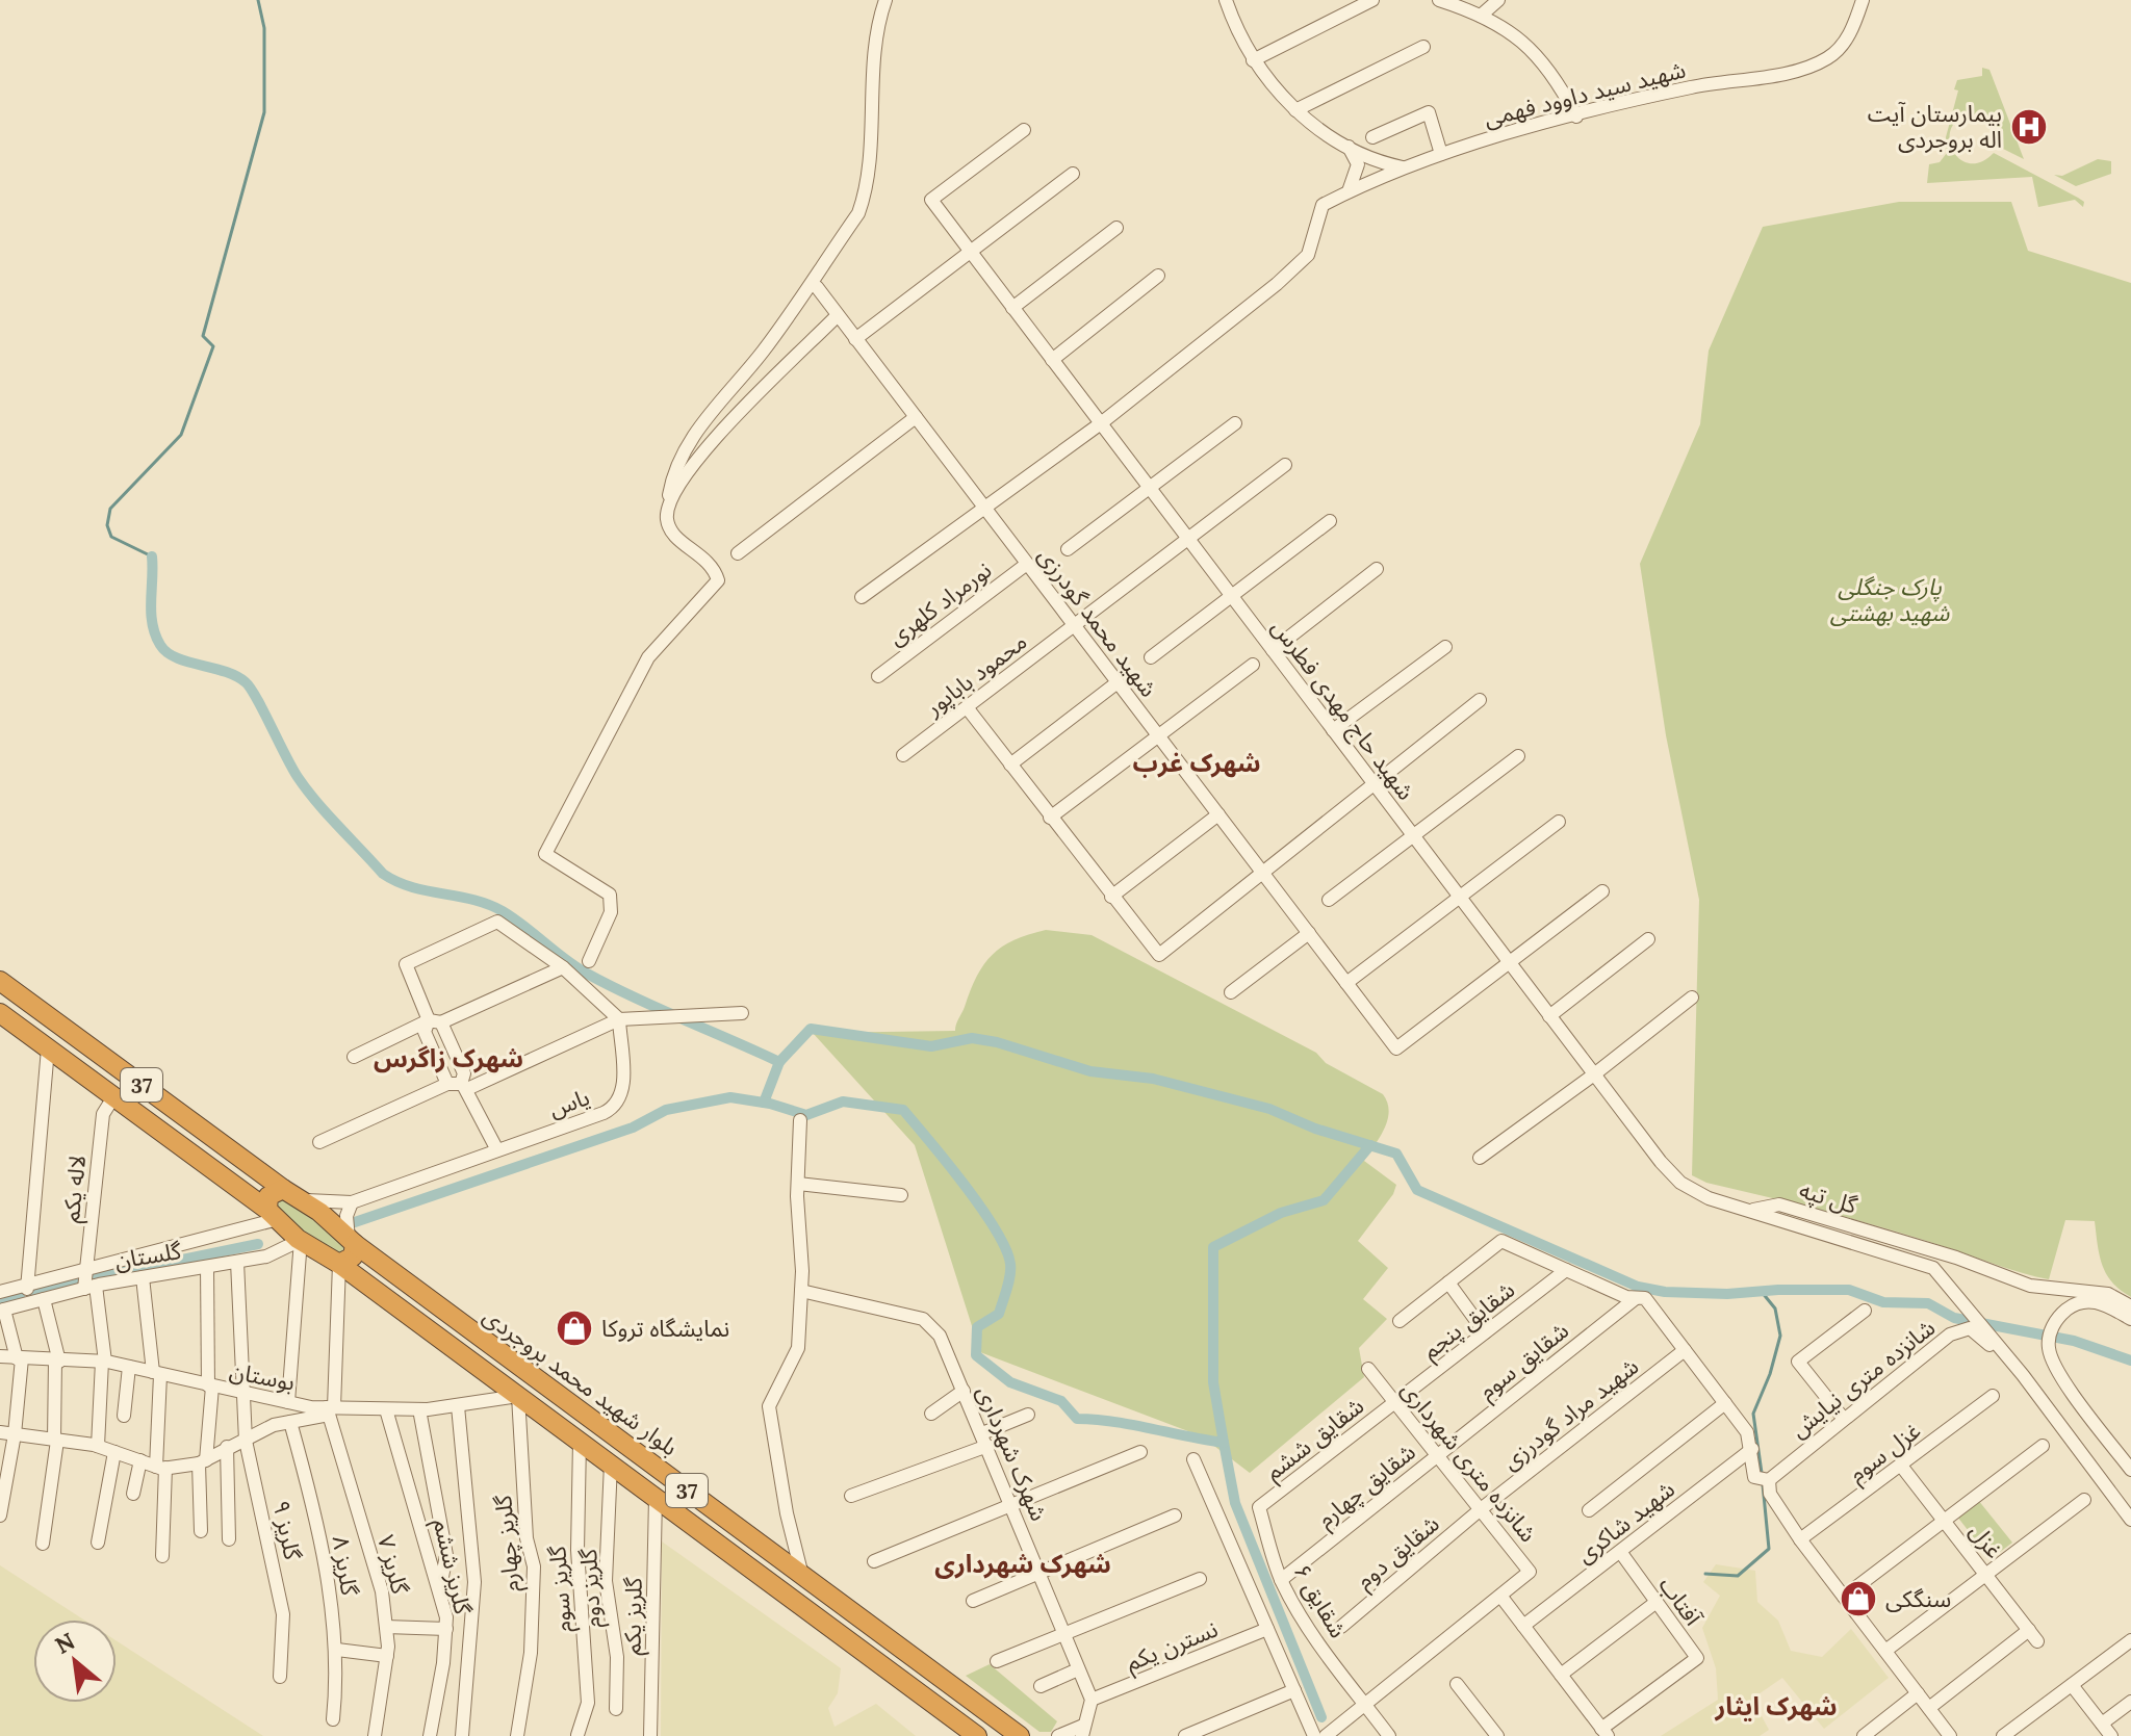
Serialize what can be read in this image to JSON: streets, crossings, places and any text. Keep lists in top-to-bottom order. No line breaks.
{"streets":{"highway":["37","بلوار شهید محمد بروجردی"],"street":["شهید سید داوود فهمی","نورمراد کلهری","شهید محمد گودرزی","محمود باباپور","شهید حاج مهدی فطرس","یاس","لاله یکم","گل تپه","گلستان","شقایق پنجم","شقایق سوم","بوستان","شانزده متری نیایش","شهید مراد گودرزی","شقایق ششم","غزل سوم","شهرک شهرداری","شانزده متری شهرداری","شقایق چهارم","شهید شاکری","گلریز ۹","غزل","گلریز چهارم","شقایق دوم","گلریز ۷","گلریز ۸","گلریز ششم","گلریز دوم","گلریز سوم","شقایق ۶","آفتاب","گلریز یکم","نسترن یکم"]},"crossings":[["شهید سید داوود فهمی","شهید حاج مهدی فطرس"],["نورمراد کلهری","شهید محمد گودرزی"],["شهید محمد گودرزی","محمود باباپور"],["شهید محمد گودرزی","شهید حاج مهدی فطرس"],["محمود باباپور","شهید حاج مهدی فطرس"],["شهید حاج مهدی فطرس","گل تپه"],["37","لاله یکم"],["37","گلستان"],["37","بلوار شهید محمد بروجردی"],["37","گلریز ۷"],["لاله یکم","گلستان"],["لاله یکم","بوستان"],["گل تپه","شانزده متری نیایش"],["گلستان","گلریز ۹"],["شقایق پنجم","شقایق ششم"],["شقایق پنجم","شانزده متری شهرداری"],["شقایق سوم","شانزده متری شهرداری"],["شقایق سوم","شقایق چهارم"],["بوستان","بلوار شهید محمد بروجردی"],["بوستان","گلریز ۹"],["بوستان","گلریز چهارم"],["بوستان","گلریز ۷"],["بوستان","گلریز ششم"],["بلوار شهید محمد بروجردی","گلریز چهارم"],["بلوار شهید محمد بروجردی","گلریز ۷"],["بلوار شهید محمد بروجردی","گلریز دوم"],["بلوار شهید محمد بروجردی","گلریز سوم"],["بلوار شهید محمد بروجردی","گلریز یکم"],["شهید مراد گودرزی","شانزده متری شهرداری"],["شهید مراد گودرزی","شقایق دوم"],["شقایق ششم","شانزده متری شهرداری"],["شقایق ششم","شقایق ۶"],["غزل سوم","غزل"],["شهرک شهرداری","نسترن یکم"],["شانزده متری شهرداری","شقایق چهارم"],["شانزده متری شهرداری","شقایق دوم"],["شانزده متری شهرداری","شقایق ۶"],["شقایق چهارم","شقایق ۶"],["شهید شاکری","آفتاب"]],"districts":["شهرک غرب","شهرک زاگرس","شهرک شهرداری","شهرک ایثار"],"parks":["پارک جنگلی شهید بهشتی"],"places":{"hospital":["بیمارستان آیت اله بروجردی"],"shop":["نمایشگاه تروکا","سنگکی"]},"north":"top left"}
